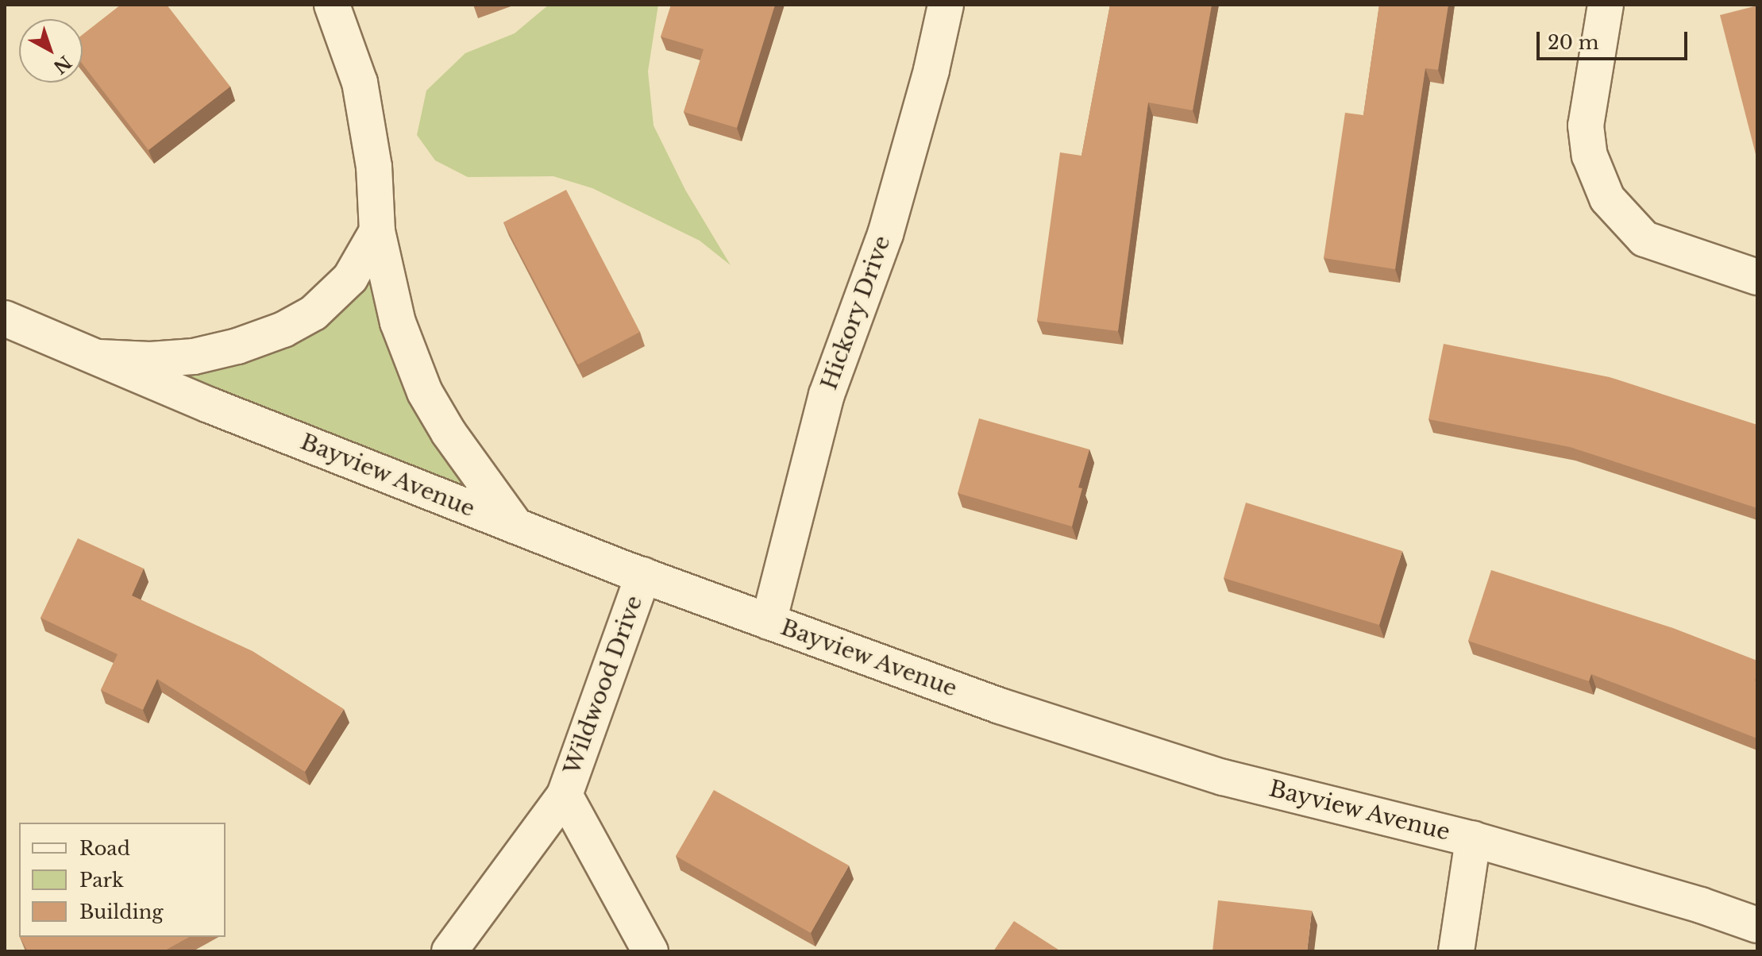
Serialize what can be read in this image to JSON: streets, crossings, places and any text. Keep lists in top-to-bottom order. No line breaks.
{"streets":{"street":["Hickory Drive","Bayview Avenue","Wildwood Drive"]},"crossings":[["Hickory Drive","Bayview Avenue"],["Bayview Avenue","Wildwood Drive"]],"legend":["Road","Park","Building"],"scale_bar":"20 m","north":"bottom right"}
